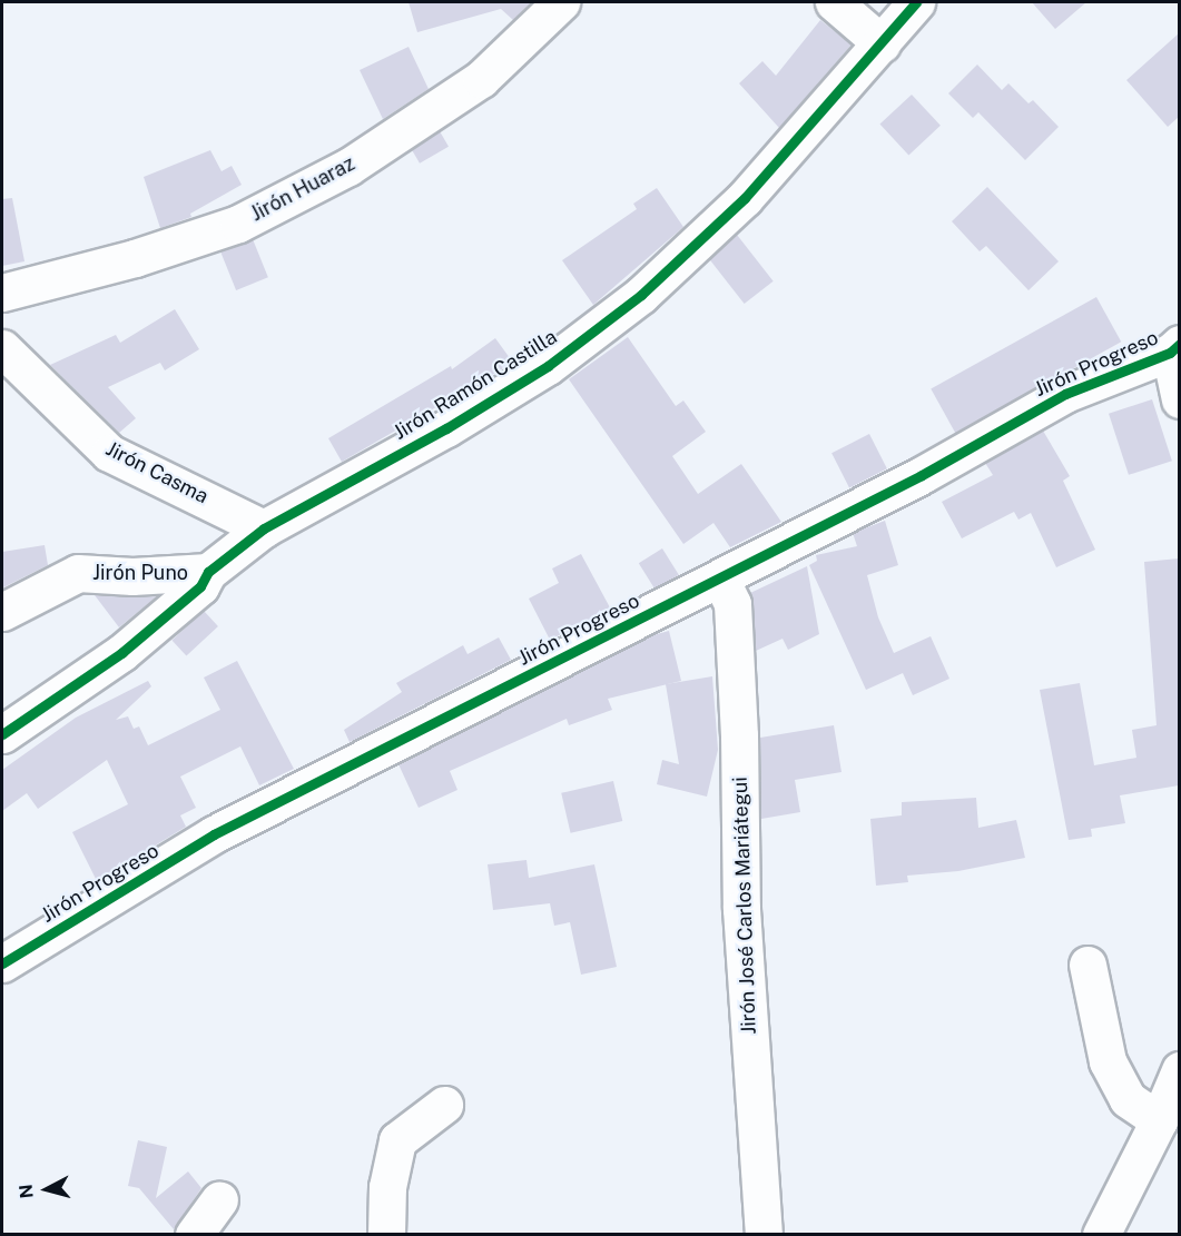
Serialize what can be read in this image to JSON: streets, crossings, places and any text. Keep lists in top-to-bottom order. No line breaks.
{"streets":{"street":["Jirón Huaraz","Jirón Progreso","Jirón Ramón Castilla","Jirón Casma","Jirón Puno","Jirón José Carlos Mariátegui"]},"crossings":[["Jirón Progreso","Jirón José Carlos Mariátegui"],["Jirón Ramón Castilla","Jirón Casma"],["Jirón Ramón Castilla","Jirón Puno"]],"north":"left"}
